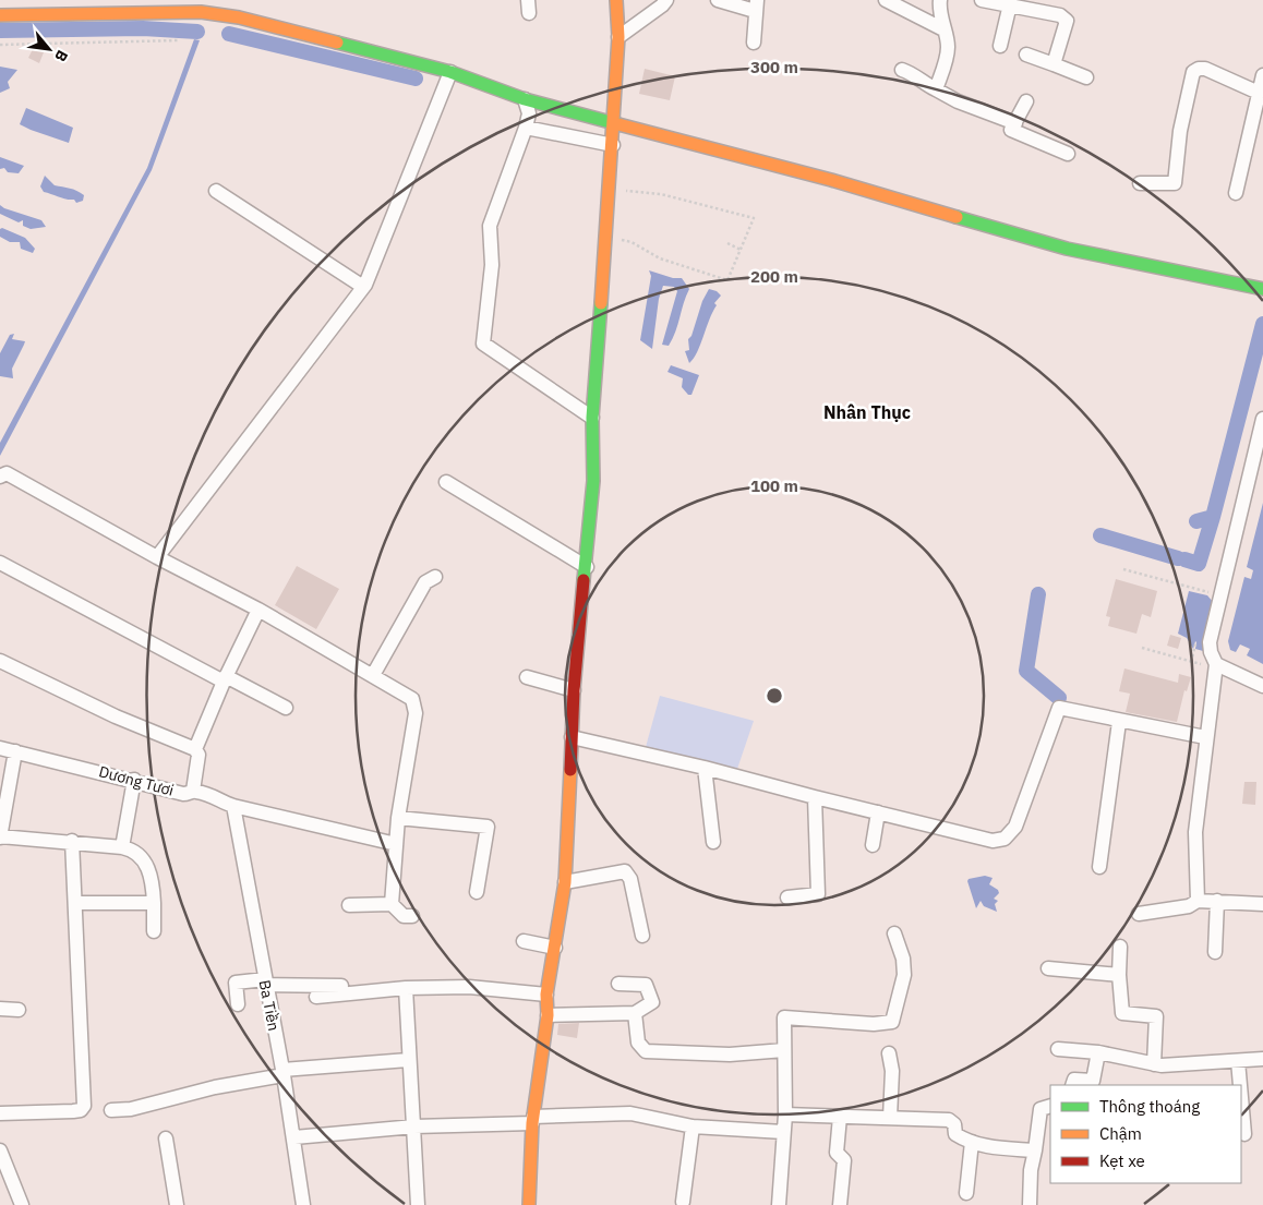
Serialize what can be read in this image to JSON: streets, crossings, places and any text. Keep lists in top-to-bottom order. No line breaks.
{"streets":{"street":["Dương Tươi","Ba Tiền"]},"crossings":[["Dương Tươi","Ba Tiền"]],"districts":["Nhân Thục"],"legend":["Thông thoáng","Chậm","Kẹt xe"],"north":"bottom right","rings":["300 m","200 m","100 m"]}
